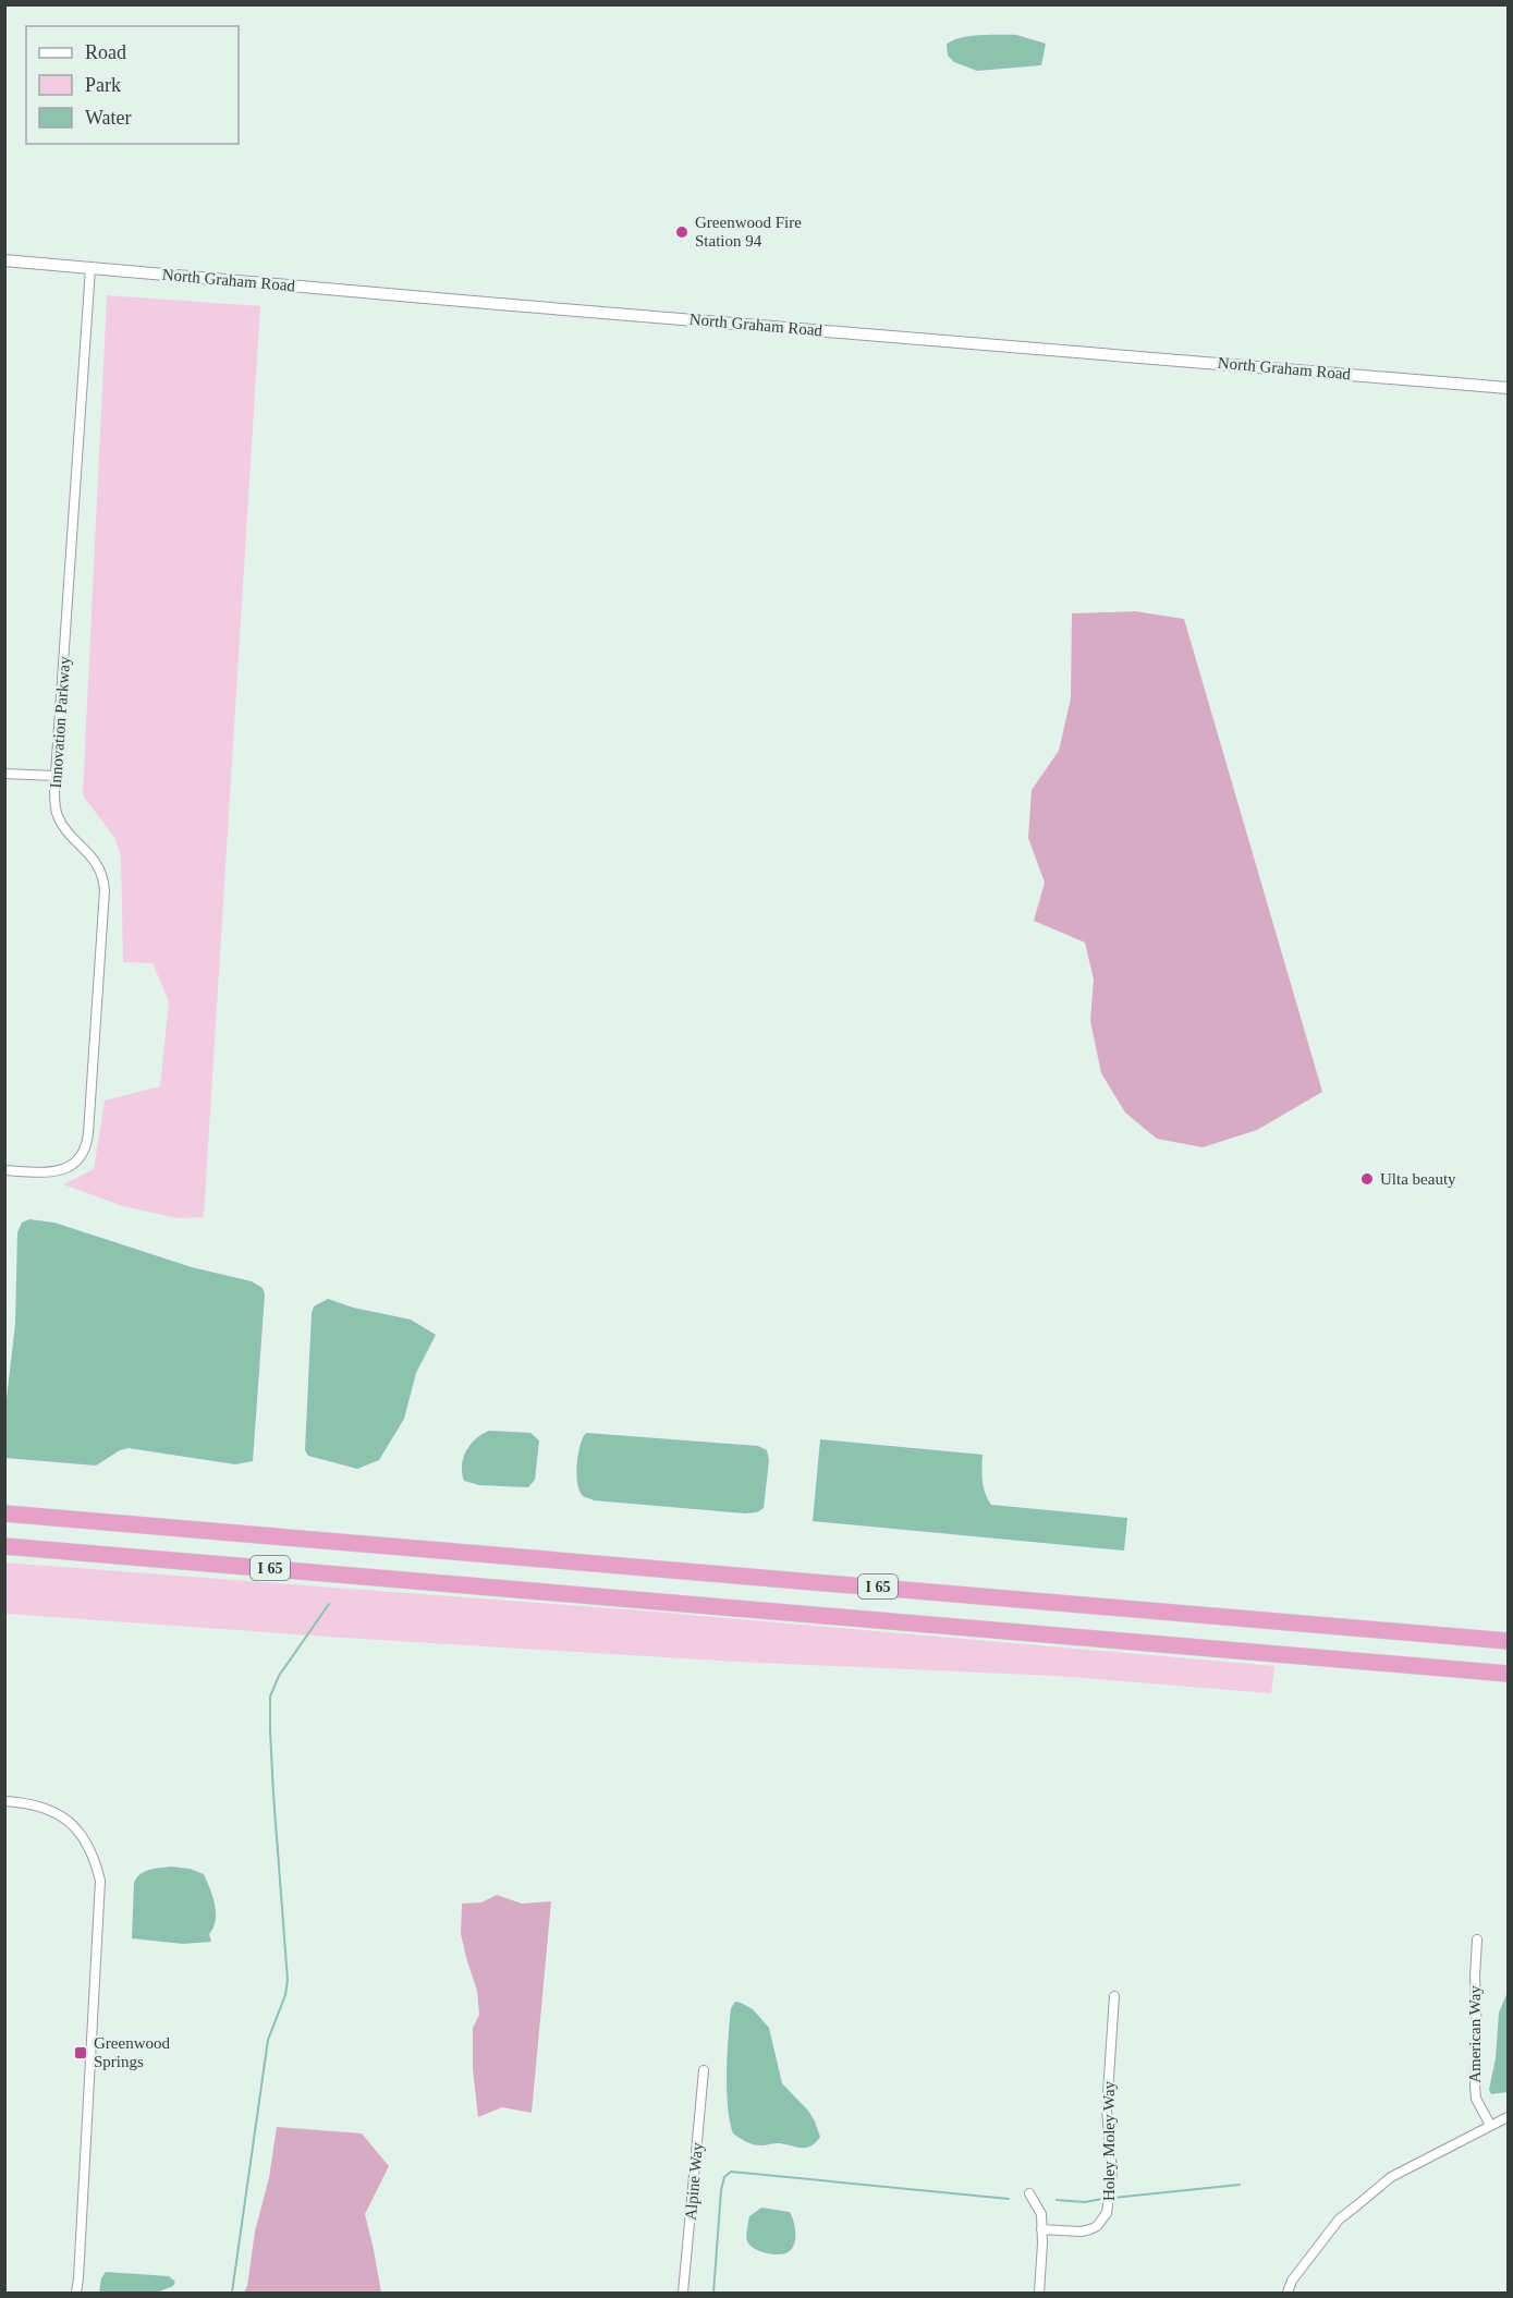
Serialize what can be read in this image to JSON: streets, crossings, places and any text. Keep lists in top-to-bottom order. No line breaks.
{"streets":{"highway":["I 65"],"street":["North Graham Road","Innovation Parkway","American Way","Holey Moley Way","Alpine Way"]},"crossings":[["North Graham Road","Innovation Parkway"]],"places":{"other":["Greenwood Fire Station 94","Ulta beauty"],"transit":["Greenwood Springs"]},"legend":["Road","Park","Water"]}
